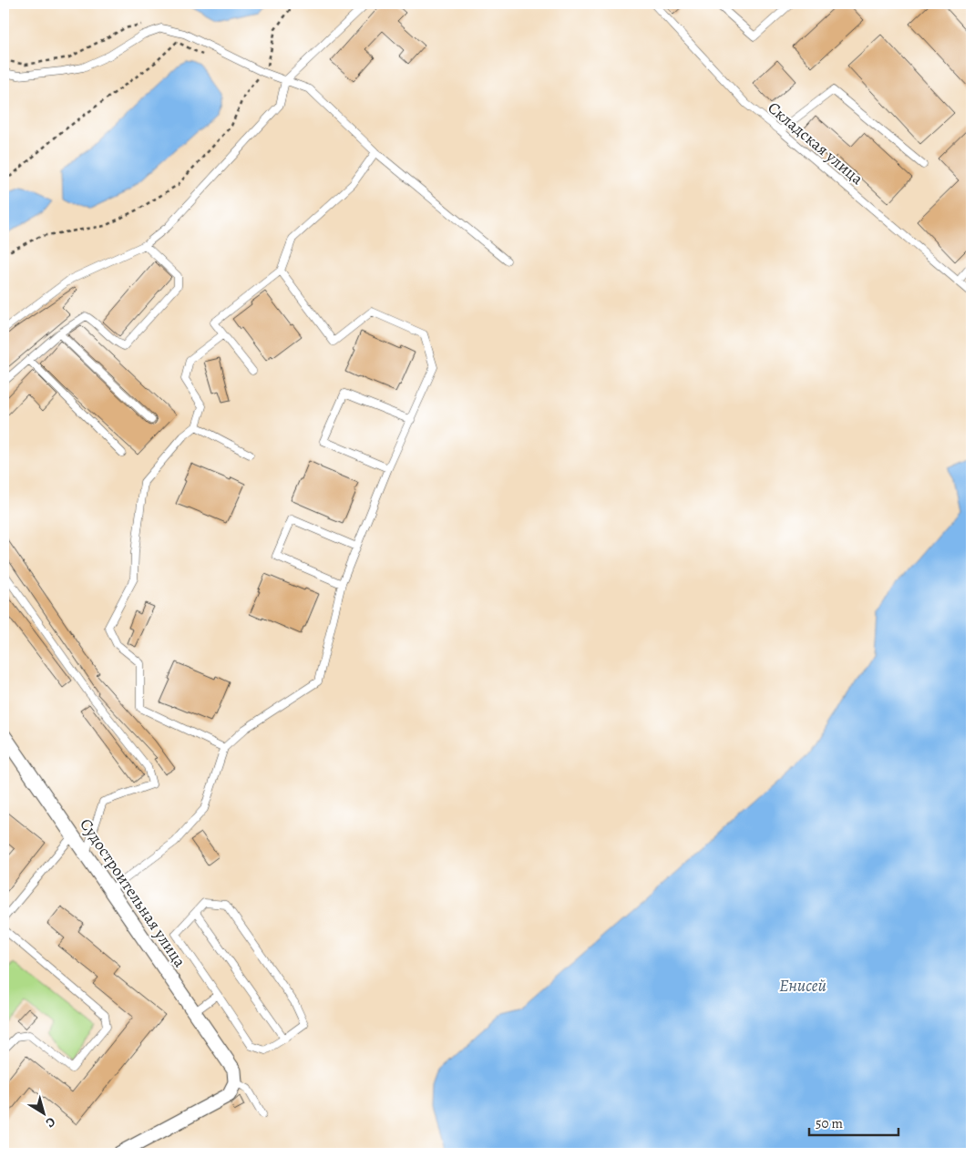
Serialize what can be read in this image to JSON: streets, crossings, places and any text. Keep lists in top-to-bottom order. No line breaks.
{"streets":{"street":["Судостроительная улица"],"lane":["Складская улица"]},"water":["Енисей"],"scale_bar":"50 m","north":"bottom right"}
